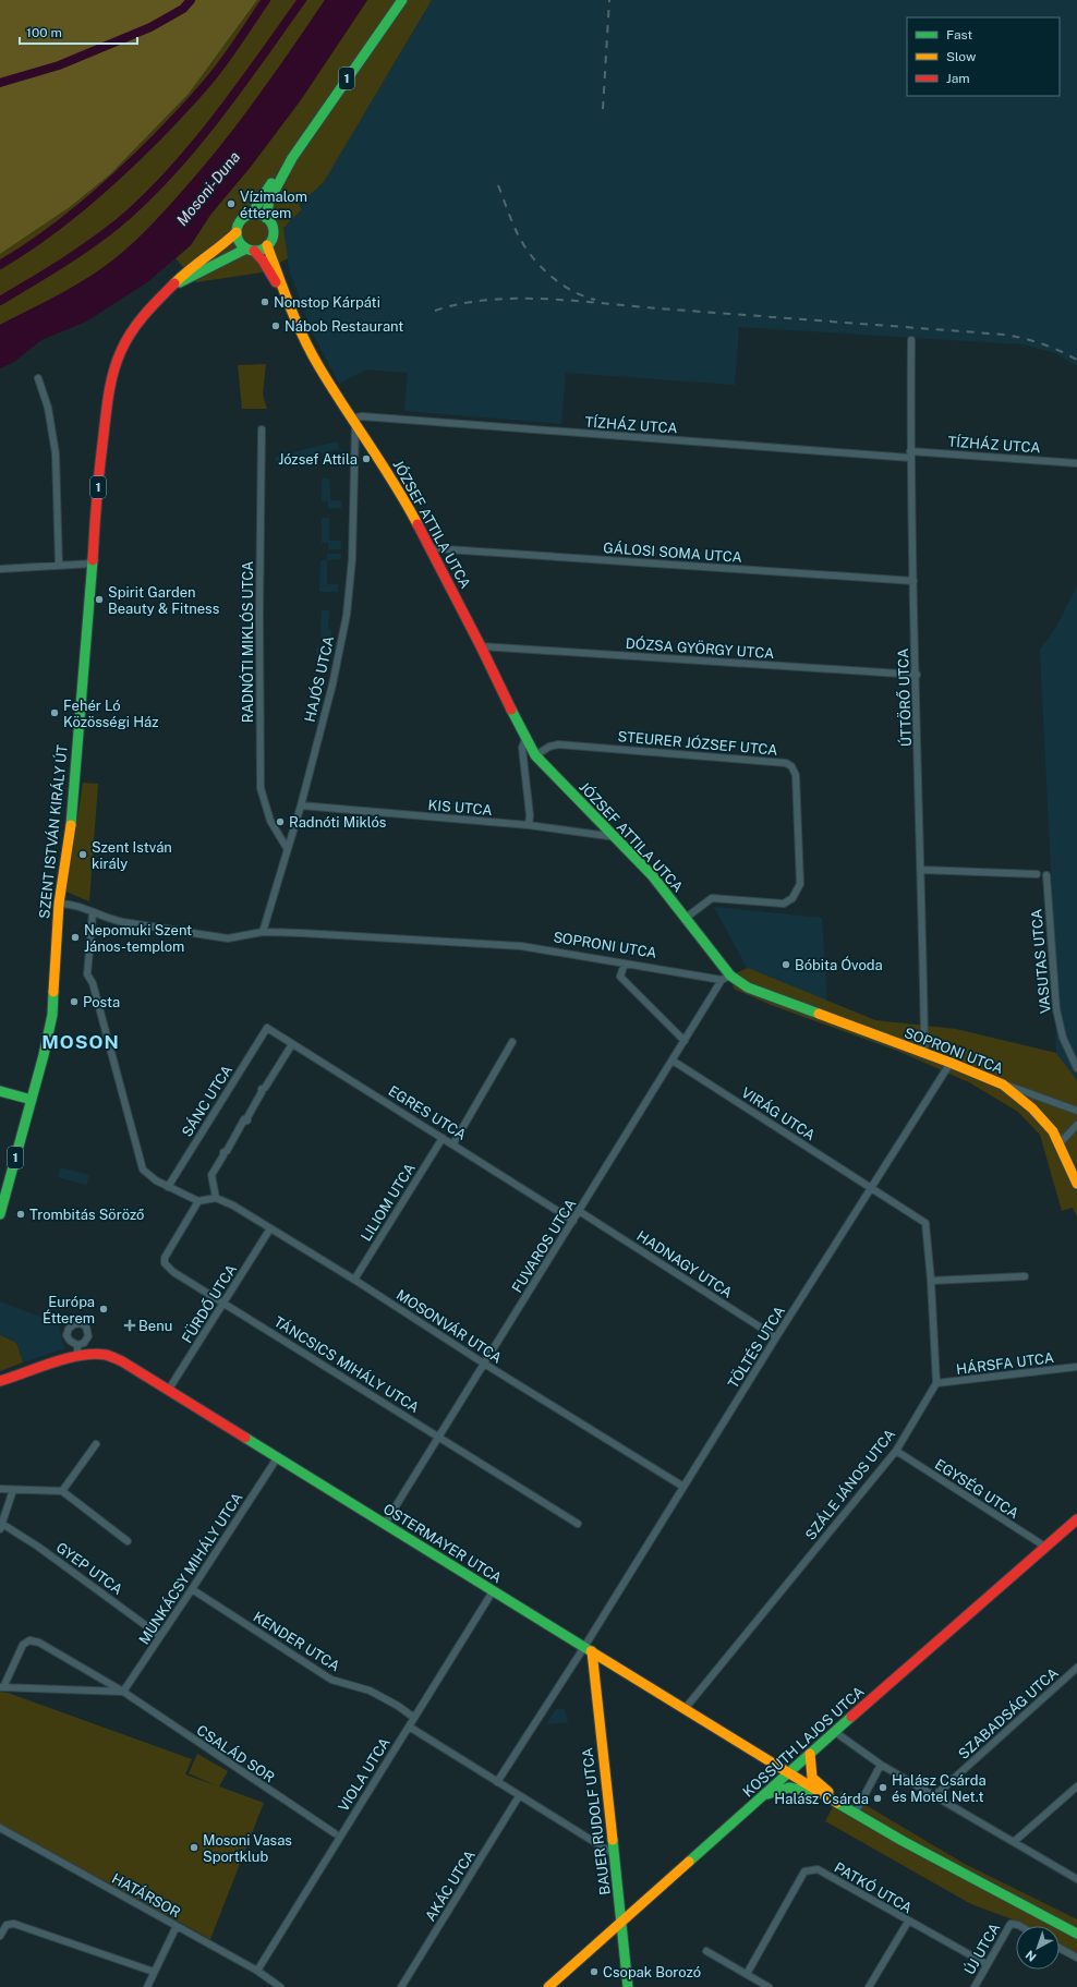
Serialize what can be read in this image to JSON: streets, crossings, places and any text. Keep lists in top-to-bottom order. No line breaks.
{"streets":{"street":["1","TÍZHÁZ UTCA","JÓZSEF ATTILA UTCA","GÁLOSI SOMA UTCA","RADNÓTI MIKLÓS UTCA","DÓZSA GYÖRGY UTCA","HAJÓS UTCA","ÚTTÖRŐ UTCA","STEURER JÓZSEF UTCA","KIS UTCA","SZENT ISTVÁN KIRÁLY ÚT","SOPRONI UTCA","VASUTAS UTCA","SÁNC UTCA","EGRES UTCA","VIRÁG UTCA","LILIOM UTCA","FUVAROS UTCA","HADNAGY UTCA","FÜRDŐ UTCA","MOSONVÁR UTCA","TÖLTÉS UTCA","HÁRSFA UTCA","TÁNCSICS MIHÁLY UTCA","SZÁLE JÁNOS UTCA","EGYSÉG UTCA","OSTERMAYER UTCA","GYEP UTCA","MUNKÁCSY MIHÁLY UTCA","KENDER UTCA","SZABADSÁG UTCA","KOSSUTH LAJOS UTCA","CSALÁD SOR","VIOLA UTCA","BAUER RUDOLF UTCA","AKÁC UTCA","PATKÓ UTCA","HATÁRSOR","ÚJ UTCA"]},"crossings":[["1","JÓZSEF ATTILA UTCA"],["1","SZENT ISTVÁN KIRÁLY ÚT"],["TÍZHÁZ UTCA","JÓZSEF ATTILA UTCA"],["TÍZHÁZ UTCA","HAJÓS UTCA"],["TÍZHÁZ UTCA","ÚTTÖRŐ UTCA"],["JÓZSEF ATTILA UTCA","GÁLOSI SOMA UTCA"],["JÓZSEF ATTILA UTCA","DÓZSA GYÖRGY UTCA"],["JÓZSEF ATTILA UTCA","HAJÓS UTCA"],["JÓZSEF ATTILA UTCA","STEURER JÓZSEF UTCA"],["JÓZSEF ATTILA UTCA","KIS UTCA"],["JÓZSEF ATTILA UTCA","SZENT ISTVÁN KIRÁLY ÚT"],["JÓZSEF ATTILA UTCA","SOPRONI UTCA"],["JÓZSEF ATTILA UTCA","FUVAROS UTCA"],["GÁLOSI SOMA UTCA","ÚTTÖRŐ UTCA"],["RADNÓTI MIKLÓS UTCA","HAJÓS UTCA"],["DÓZSA GYÖRGY UTCA","ÚTTÖRŐ UTCA"],["HAJÓS UTCA","KIS UTCA"],["HAJÓS UTCA","SOPRONI UTCA"],["ÚTTÖRŐ UTCA","SOPRONI UTCA"],["SZENT ISTVÁN KIRÁLY ÚT","SOPRONI UTCA"],["SOPRONI UTCA","FUVAROS UTCA"],["SOPRONI UTCA","TÖLTÉS UTCA"],["SÁNC UTCA","EGRES UTCA"],["EGRES UTCA","LILIOM UTCA"],["EGRES UTCA","FUVAROS UTCA"],["VIRÁG UTCA","FUVAROS UTCA"],["VIRÁG UTCA","TÖLTÉS UTCA"],["LILIOM UTCA","MOSONVÁR UTCA"],["FUVAROS UTCA","HADNAGY UTCA"],["FUVAROS UTCA","MOSONVÁR UTCA"],["FUVAROS UTCA","TÁNCSICS MIHÁLY UTCA"],["FUVAROS UTCA","OSTERMAYER UTCA"],["HADNAGY UTCA","TÖLTÉS UTCA"],["FÜRDŐ UTCA","MOSONVÁR UTCA"],["FÜRDŐ UTCA","TÁNCSICS MIHÁLY UTCA"],["FÜRDŐ UTCA","OSTERMAYER UTCA"],["MOSONVÁR UTCA","TÖLTÉS UTCA"],["MOSONVÁR UTCA","TÁNCSICS MIHÁLY UTCA"],["TÖLTÉS UTCA","OSTERMAYER UTCA"],["TÖLTÉS UTCA","BAUER RUDOLF UTCA"],["HÁRSFA UTCA","SZÁLE JÁNOS UTCA"],["SZÁLE JÁNOS UTCA","EGYSÉG UTCA"],["SZÁLE JÁNOS UTCA","OSTERMAYER UTCA"],["EGYSÉG UTCA","KOSSUTH LAJOS UTCA"],["OSTERMAYER UTCA","MUNKÁCSY MIHÁLY UTCA"],["OSTERMAYER UTCA","KOSSUTH LAJOS UTCA"],["OSTERMAYER UTCA","VIOLA UTCA"],["OSTERMAYER UTCA","BAUER RUDOLF UTCA"],["GYEP UTCA","MUNKÁCSY MIHÁLY UTCA"],["MUNKÁCSY MIHÁLY UTCA","KENDER UTCA"],["MUNKÁCSY MIHÁLY UTCA","CSALÁD SOR"],["KENDER UTCA","VIOLA UTCA"],["KOSSUTH LAJOS UTCA","BAUER RUDOLF UTCA"],["VIOLA UTCA","HATÁRSOR"],["PATKÓ UTCA","ÚJ UTCA"]],"districts":["MOSON"],"water":["Mosoni-Duna"],"places":{"other":["Vízimalom étterem","Nonstop Kárpáti","Nábob Restaurant","József Attila","Spirit Garden Beauty & Fitness","Fehér Ló Közösségi Ház","Radnóti Miklós","Szent István király","Nepomuki Szent János-templom","Bóbita Óvoda","Posta","Trombitás Söröző","Európa Étterem","Halász Csárda és Motel Net.t","Halász Csárda","Mosoni Vasas Sportklub","Csopak Borozó"],"health":["Benu"]},"legend":["Fast","Slow","Jam"],"scale_bar":"100 m","north":"bottom left"}
